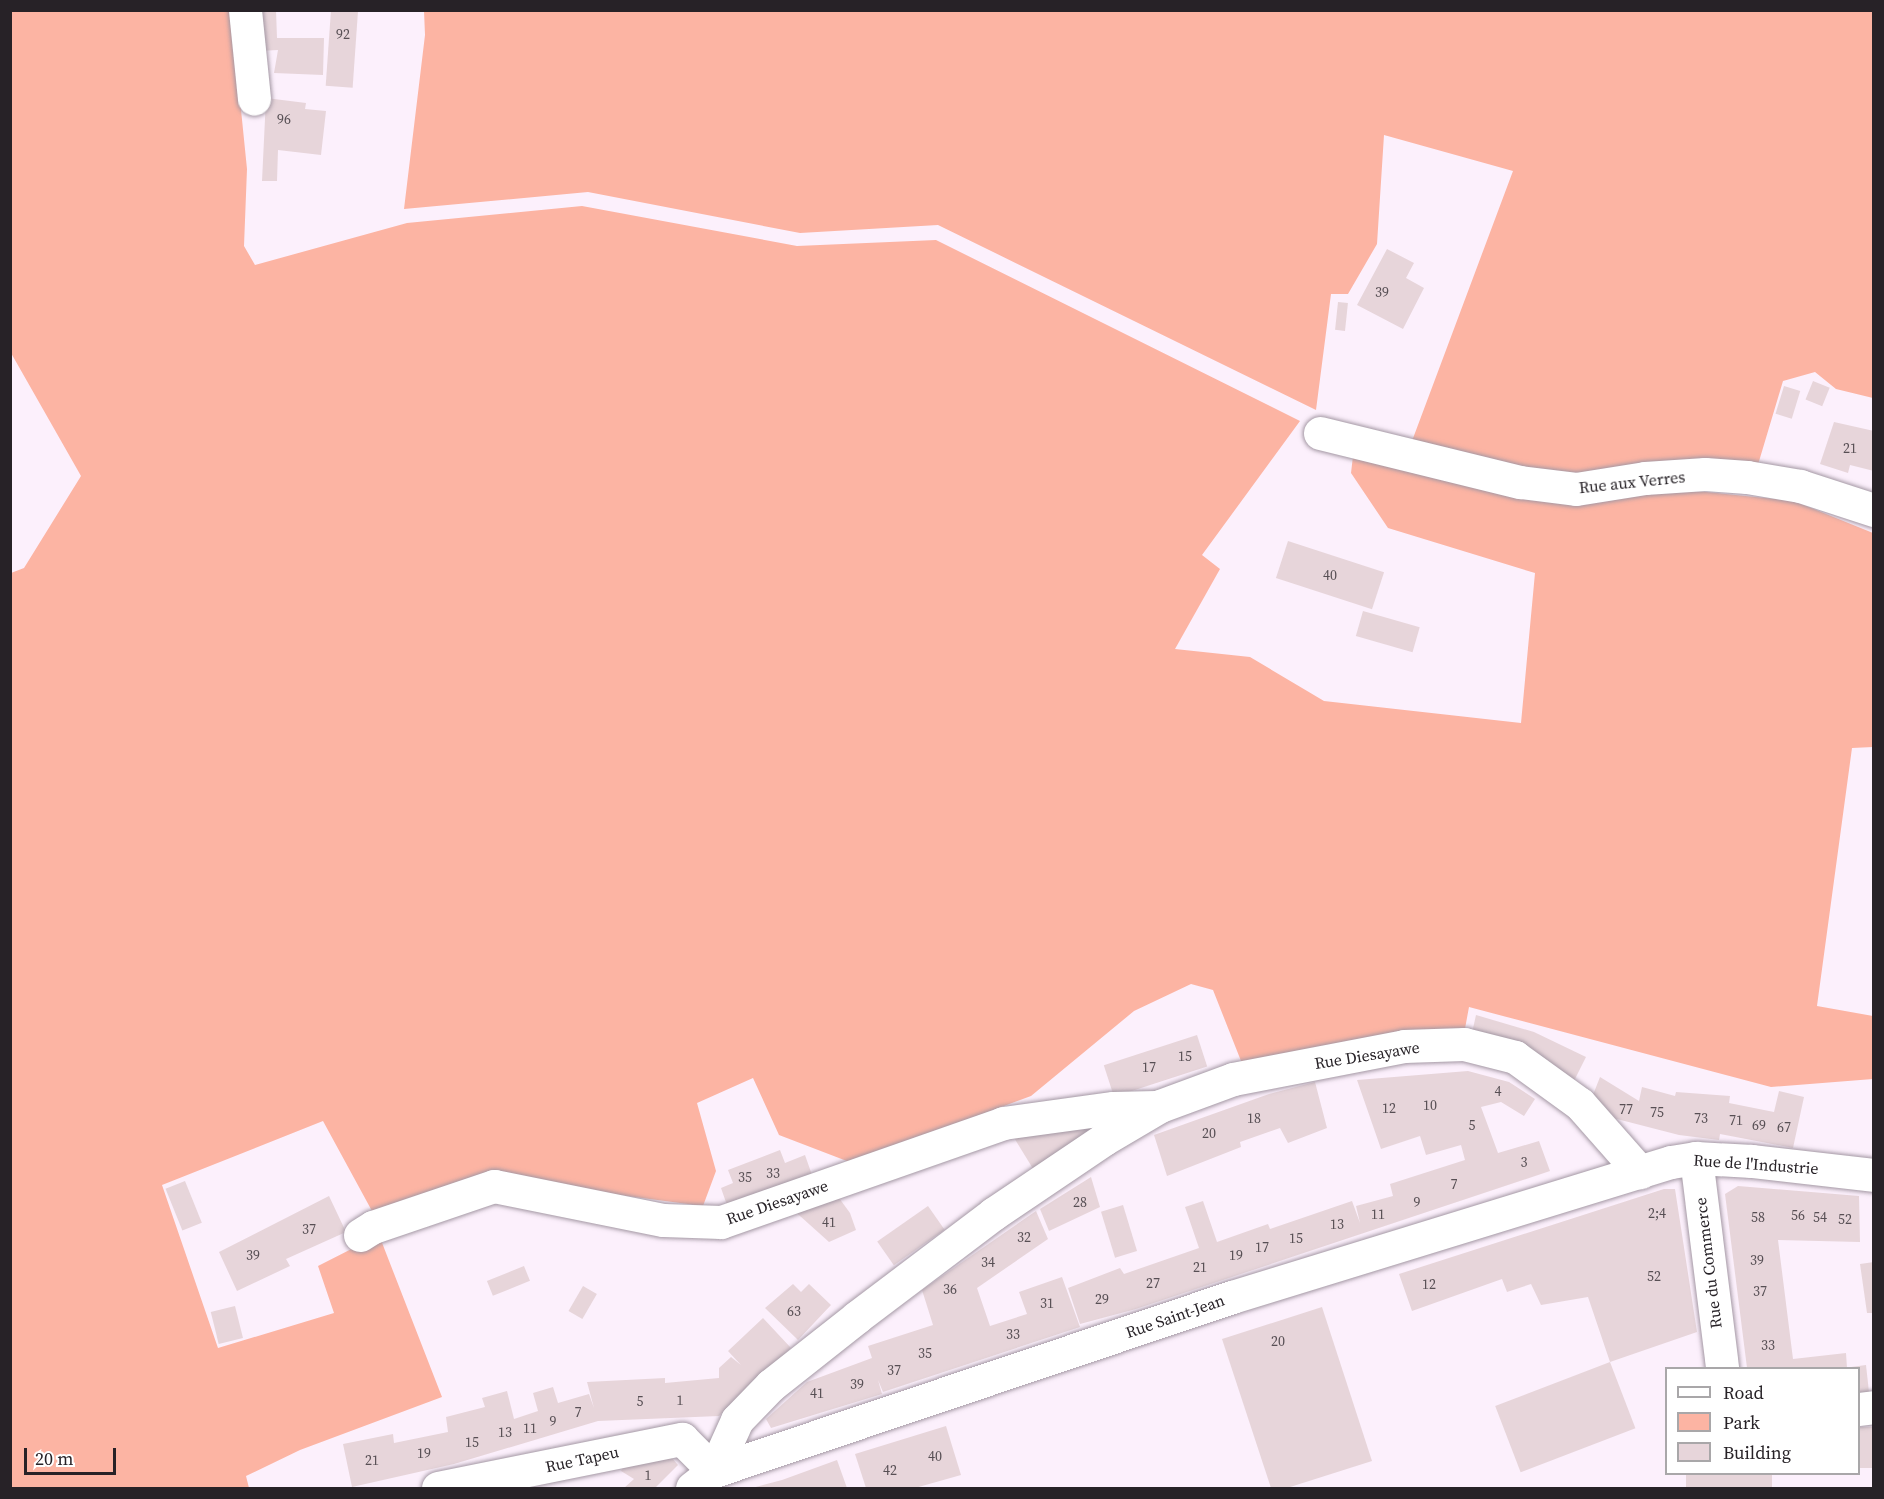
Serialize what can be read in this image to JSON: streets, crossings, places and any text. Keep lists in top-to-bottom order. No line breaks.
{"streets":{"street":["Rue aux Verres","Rue Diesayawe","Rue de l'Industrie","Rue du Commerce","Rue Saint-Jean","Rue Tapeu"]},"crossings":[["Rue Diesayawe","Rue de l'Industrie"],["Rue Diesayawe","Rue Saint-Jean"],["Rue Diesayawe","Rue Tapeu"],["Rue de l'Industrie","Rue du Commerce"],["Rue de l'Industrie","Rue Saint-Jean"],["Rue Saint-Jean","Rue Tapeu"]],"house_numbers":["92","96","39","21","40","15","17","4","10","12","77","75","18","73","71","5","69","67","20","3","33","35","7","28","9","2;4","11","56","58","54","52","41","13","37","32","15","17","39","19","39","34","21","52","27","12","36","37","29","31","63","33","20","33","35","37","39","41","1","5","7","9","11","13","15","19","40","21","42","1"],"legend":["Road","Park","Building"],"scale_bar":"20 m"}
